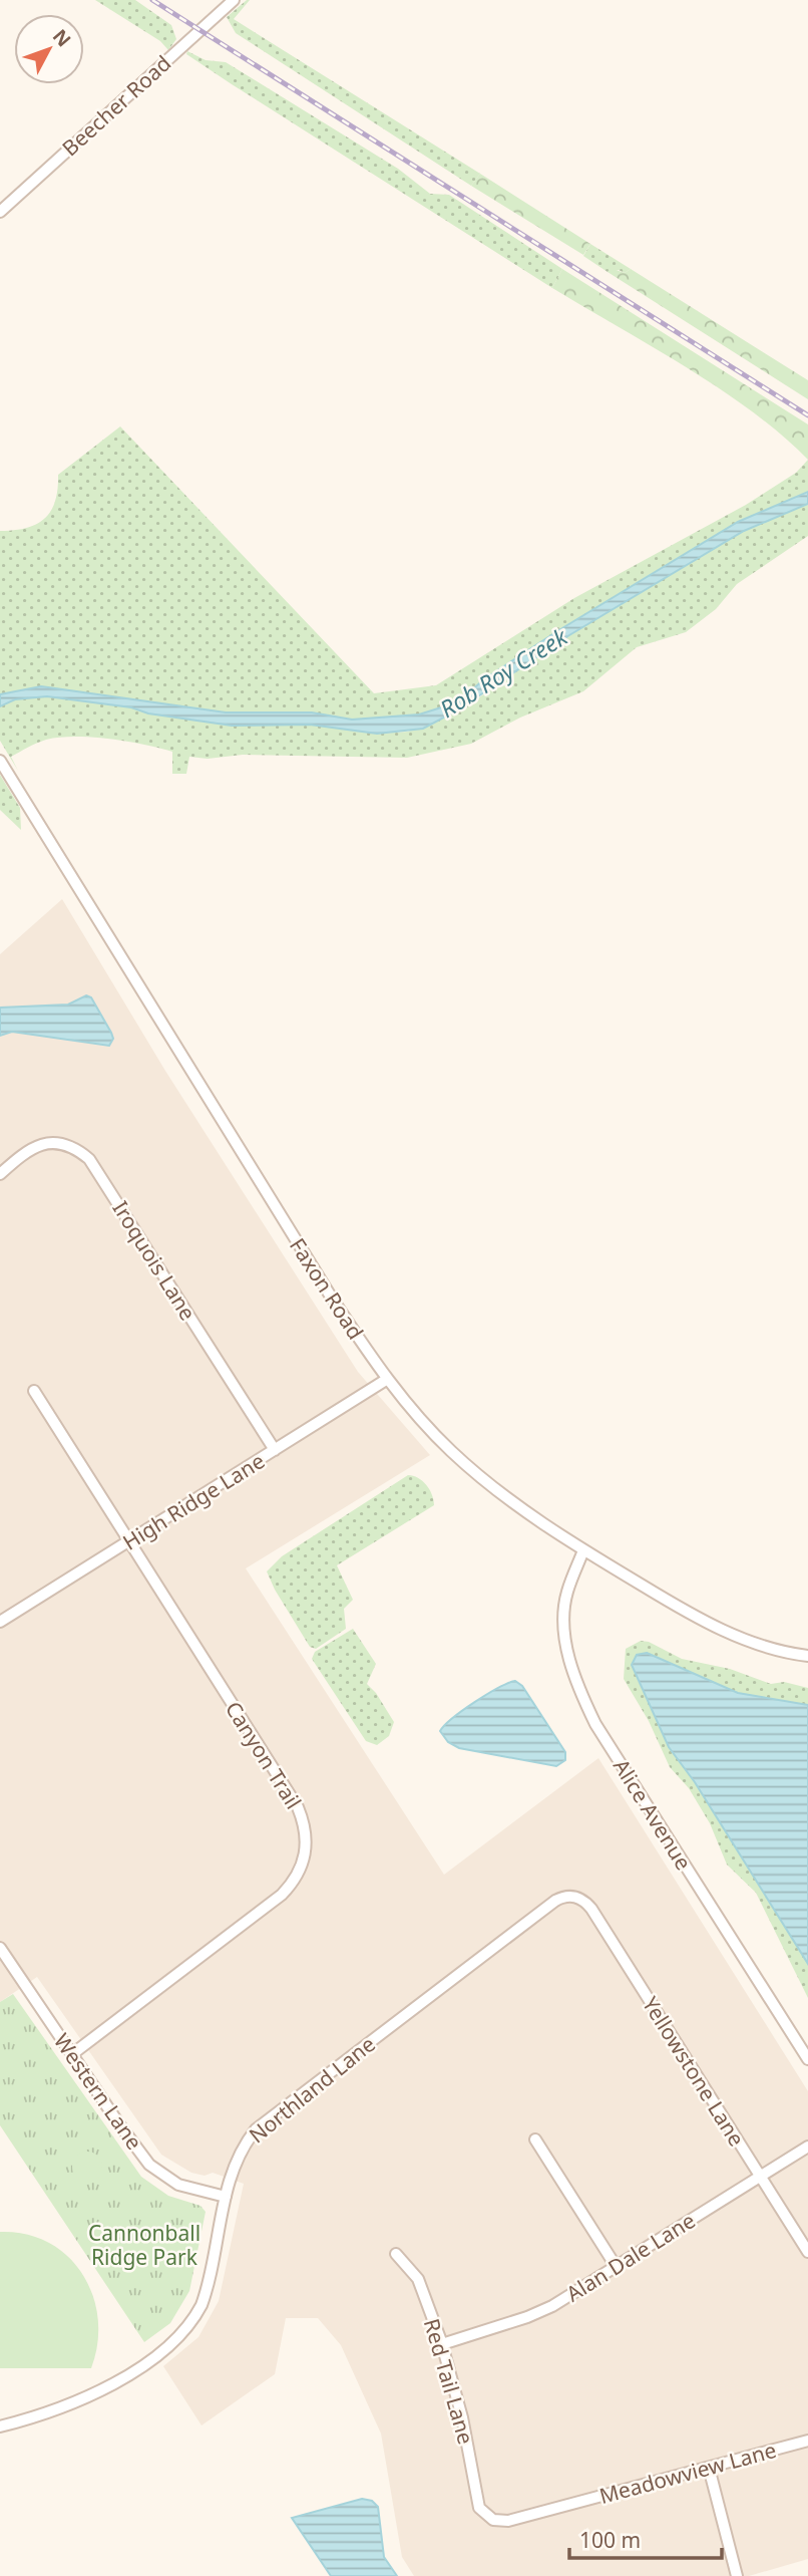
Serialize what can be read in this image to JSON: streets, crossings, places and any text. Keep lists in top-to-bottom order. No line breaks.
{"streets":{"street":["Beecher Road","Iroquois Lane","Faxon Road","High Ridge Lane","Canyon Trail","Alice Avenue","Yellowstone Lane","Northland Lane","Western Lane","Alan Dale Lane","Red Tail Lane","Meadowview Lane"]},"crossings":[["Iroquois Lane","High Ridge Lane"],["Faxon Road","High Ridge Lane"],["Faxon Road","Alice Avenue"],["High Ridge Lane","Canyon Trail"],["Canyon Trail","Western Lane"],["Yellowstone Lane","Northland Lane"],["Yellowstone Lane","Alan Dale Lane"],["Northland Lane","Western Lane"],["Alan Dale Lane","Red Tail Lane"],["Red Tail Lane","Meadowview Lane"]],"water":["Rob Roy Creek"],"parks":["Cannonball Ridge Park"],"scale_bar":"100 m","north":"top right"}
